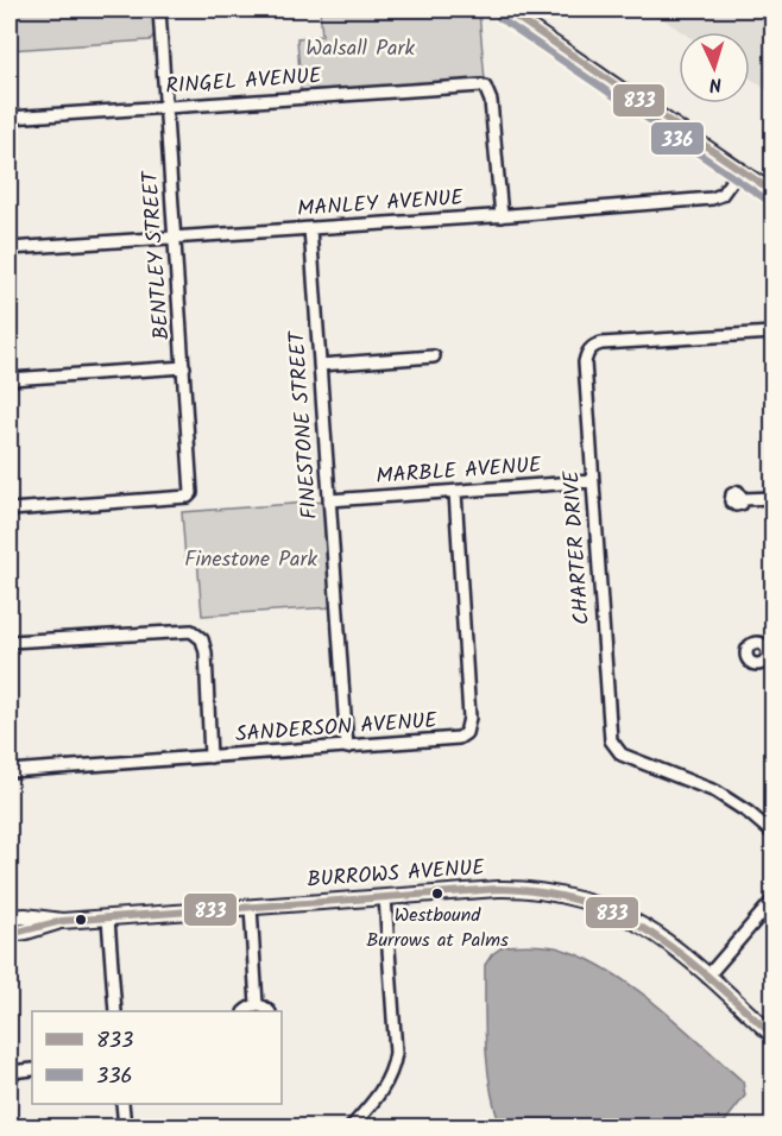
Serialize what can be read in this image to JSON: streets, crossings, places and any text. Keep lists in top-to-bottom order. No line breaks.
{"streets":{"street":["RINGEL AVENUE","MANLEY AVENUE","BENTLEY STREET","FINESTONE STREET","MARBLE AVENUE","CHARTER DRIVE","SANDERSON AVENUE","BURROWS AVENUE"]},"crossings":[["RINGEL AVENUE","MANLEY AVENUE"],["RINGEL AVENUE","BENTLEY STREET"],["MANLEY AVENUE","BENTLEY STREET"],["MANLEY AVENUE","FINESTONE STREET"],["FINESTONE STREET","MARBLE AVENUE"],["FINESTONE STREET","SANDERSON AVENUE"],["MARBLE AVENUE","CHARTER DRIVE"],["MARBLE AVENUE","SANDERSON AVENUE"]],"parks":["Walsall Park","Finestone Park"],"places":["Westbound Burrows at Palms"],"lines":["transit line 833","transit line 336"],"legend":["833","336"],"north":"bottom"}
